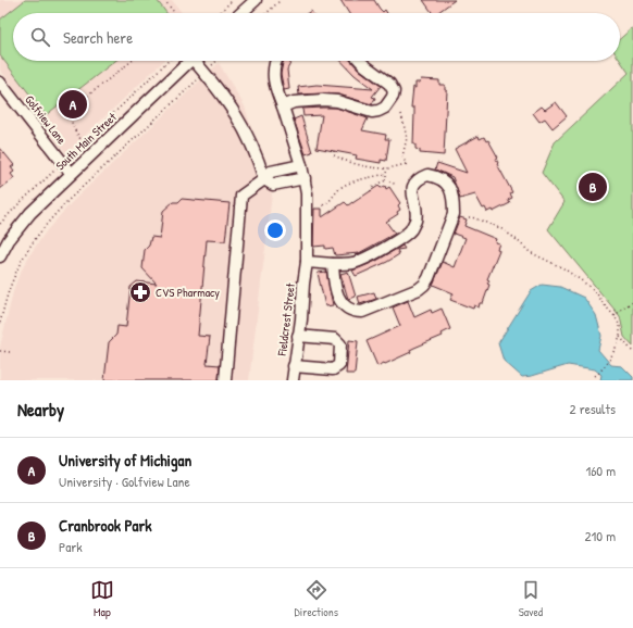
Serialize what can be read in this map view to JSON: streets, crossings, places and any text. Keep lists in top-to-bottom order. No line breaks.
{"streets":{"street":["Golfview Lane","South Main Street","Fieldcrest Street"]},"crossings":[["Golfview Lane","South Main Street"]],"places":{"pharmacy":["CVS Pharmacy"]},"page":{"search":"Search here","pins":["A","B"],"heading":["Nearby","2 results"],"list":[{"mark":"A","name":"University of Michigan","note":"University · Golfview Lane","value":"160 m"},{"mark":"B","name":"Cranbrook Park","note":"Park","value":"210 m"}],"nav":["Map","Directions","Saved"]}}
